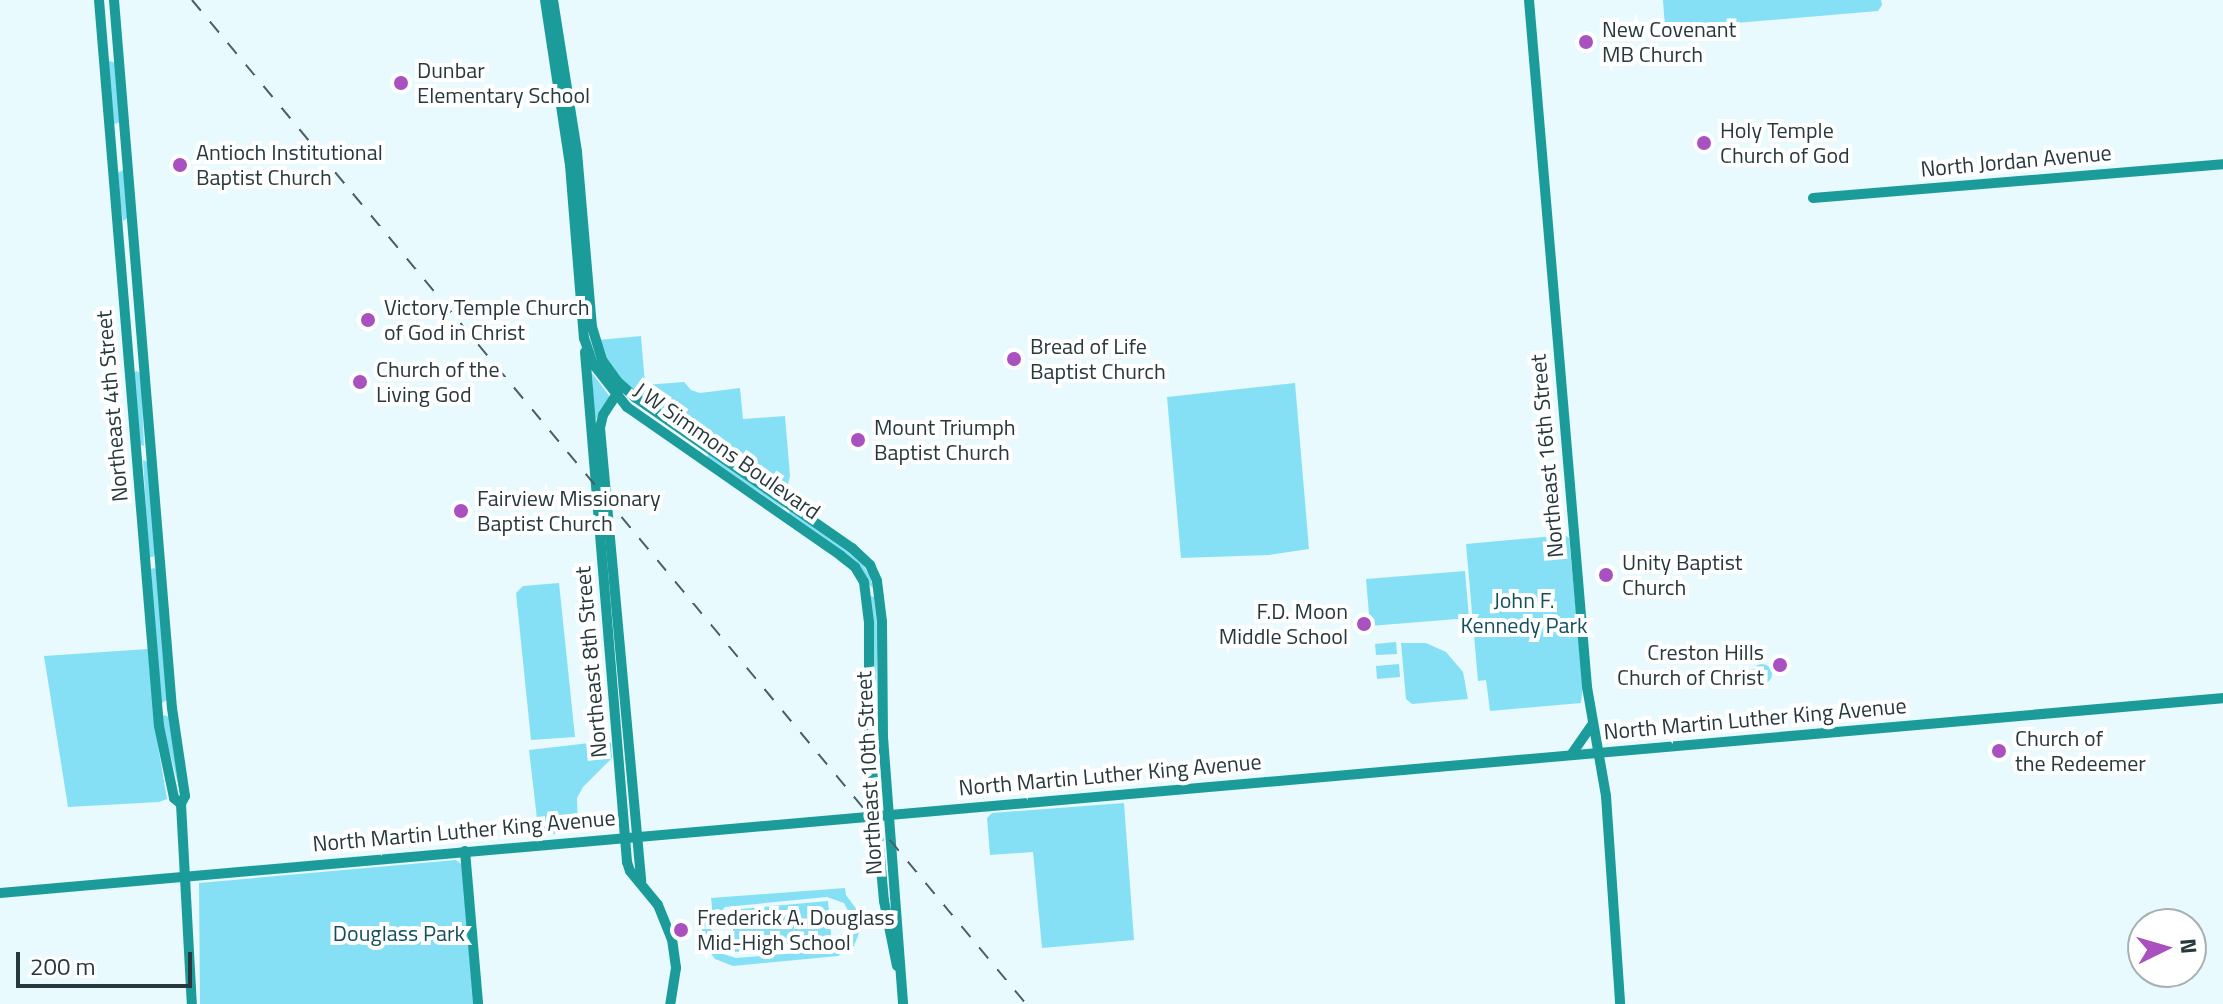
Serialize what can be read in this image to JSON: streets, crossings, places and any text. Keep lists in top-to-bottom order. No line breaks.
{"streets":{"main road":["North Jordan Avenue","Northeast 4th Street","J W Simmons Boulevard","Northeast 16th Street","Northeast 8th Street","North Martin Luther King Avenue","Northeast 10th Street"]},"crossings":[["Northeast 4th Street","North Martin Luther King Avenue"],["J W Simmons Boulevard","Northeast 8th Street"],["J W Simmons Boulevard","Northeast 10th Street"],["Northeast 16th Street","North Martin Luther King Avenue"],["Northeast 8th Street","North Martin Luther King Avenue"],["North Martin Luther King Avenue","Northeast 10th Street"]],"parks":["John F. Kennedy Park","Douglass Park"],"places":["New Covenant MB Church","Dunbar Elementary School","Holy Temple Church of God","Antioch Institutional Baptist Church","Victory Temple Church of God in Christ","Bread of Life Baptist Church","Church of the Living God","Mount Triumph Baptist Church","Fairview Missionary Baptist Church","Unity Baptist Church","F.D. Moon Middle School","Creston Hills Church of Christ","Church of the Redeemer","Frederick A. Douglass Mid-High School"],"scale_bar":"200 m","north":"right"}
